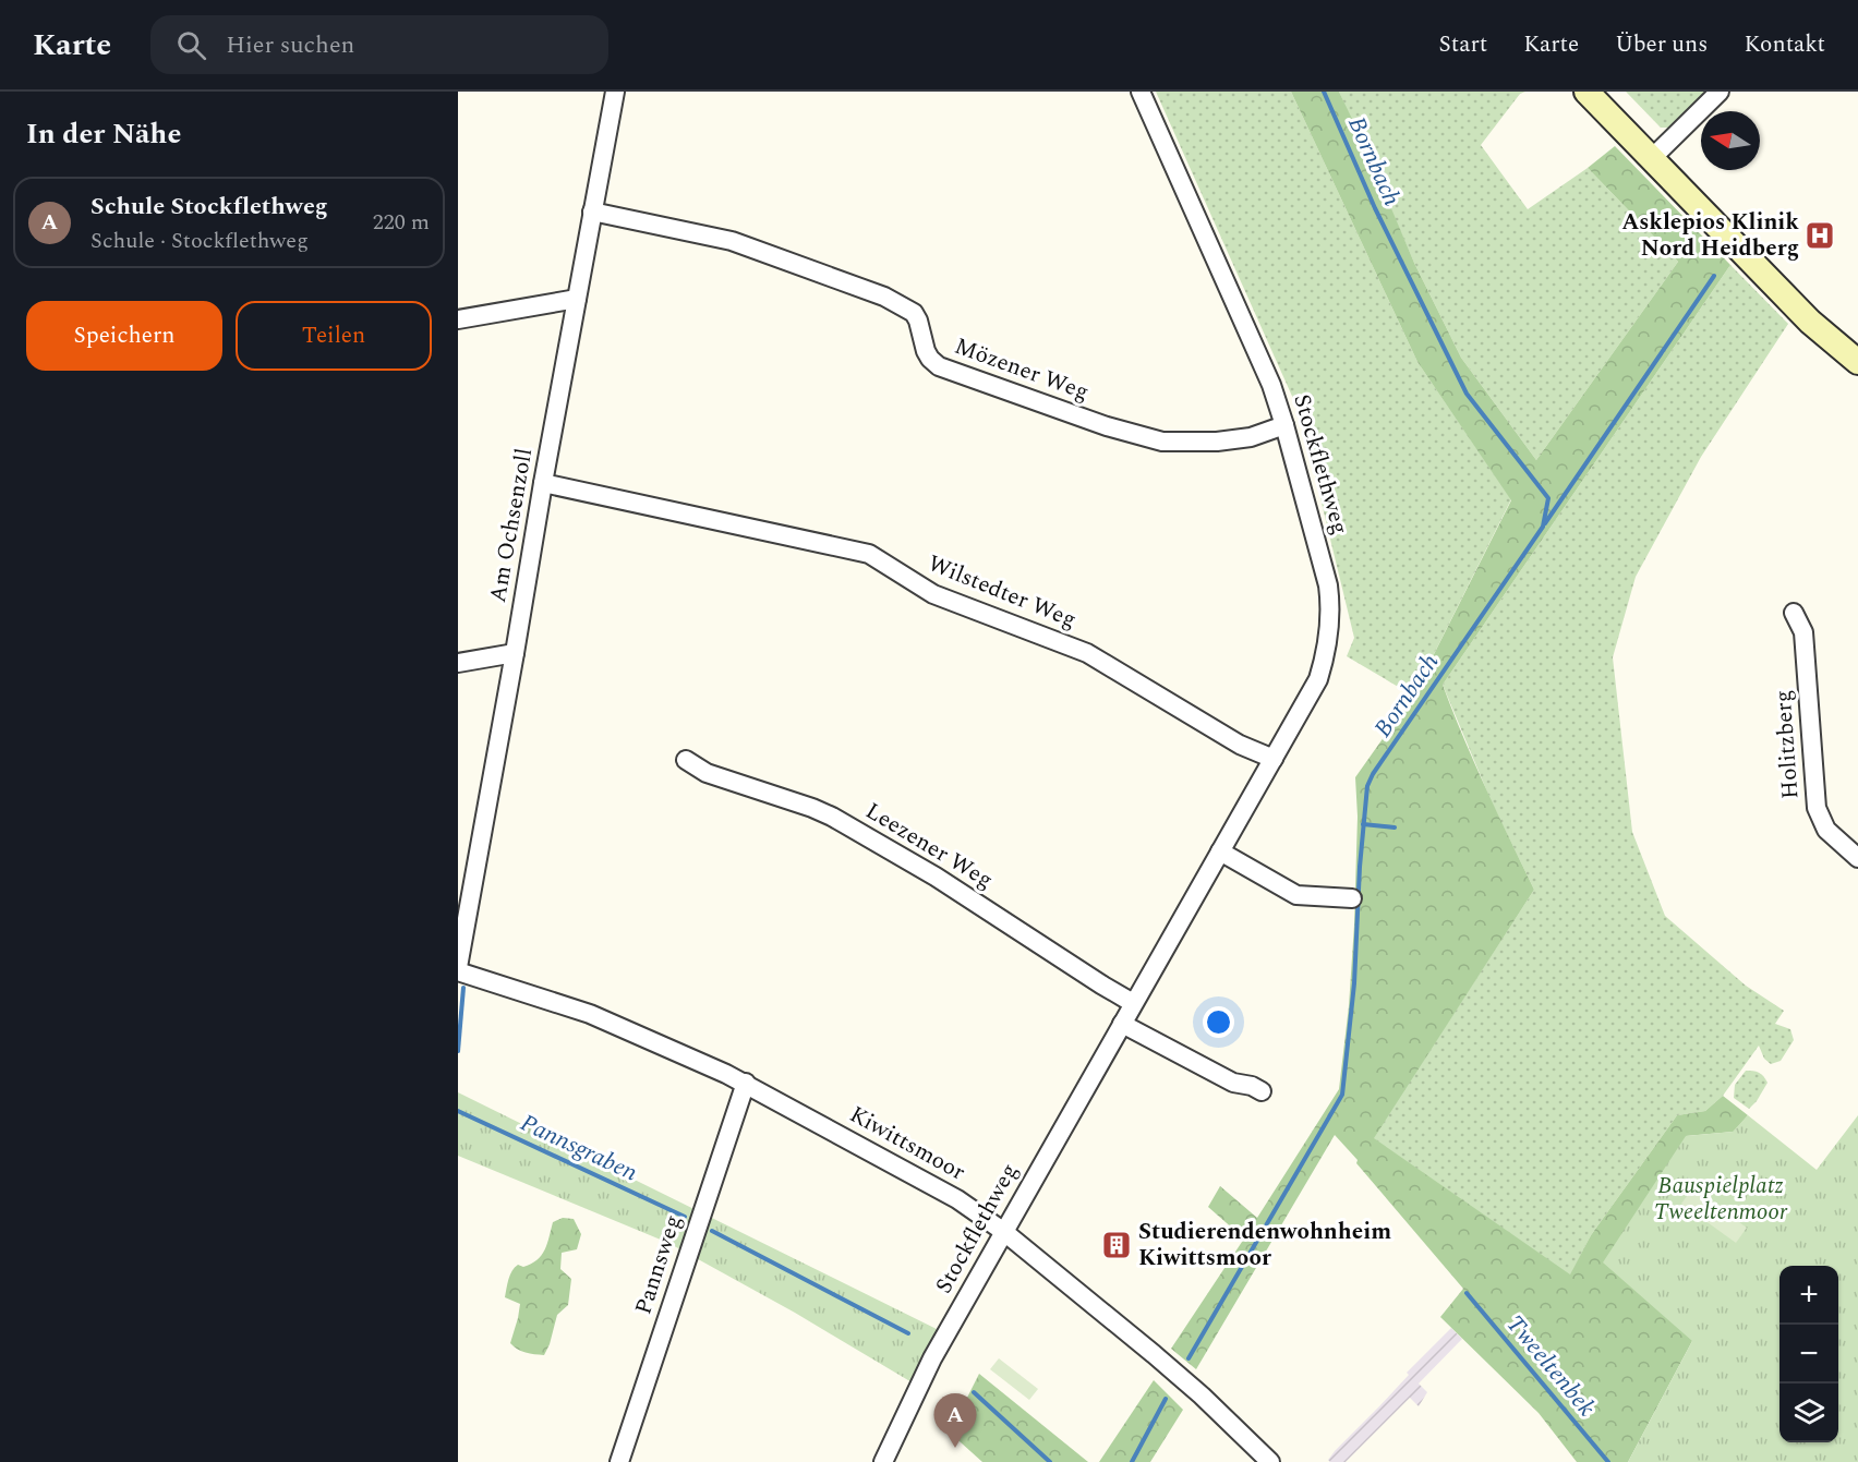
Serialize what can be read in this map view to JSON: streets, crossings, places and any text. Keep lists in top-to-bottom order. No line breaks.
{"streets":{"street":["Mözener Weg","Stockflethweg","Am Ochsenzoll","Wilstedter Weg","Holitzberg","Leezener Weg","Kiwittsmoor","Pannsweg"]},"crossings":[["Mözener Weg","Stockflethweg"],["Mözener Weg","Am Ochsenzoll"],["Stockflethweg","Wilstedter Weg"],["Stockflethweg","Leezener Weg"],["Stockflethweg","Kiwittsmoor"],["Am Ochsenzoll","Wilstedter Weg"],["Am Ochsenzoll","Kiwittsmoor"],["Kiwittsmoor","Pannsweg"]],"water":["Bornbach","Pannsgraben","Tweeltenbek"],"parks":["Bauspielplatz Tweeltenmoor"],"places":{"hospital":["Asklepios Klinik Nord Heidberg"],"building":["Studierendenwohnheim Kiwittsmoor"]},"north":"left","page":{"header":"Karte","search":"Hier suchen","nav":["Start","Karte","Über uns","Kontakt"],"heading":"In der Nähe","list":[{"mark":"A","name":"Schule Stockflethweg","note":"Schule · Stockflethweg","value":"220 m"}],"buttons":["Speichern","Teilen"],"map_buttons":["+","−"],"pins":"A"}}
